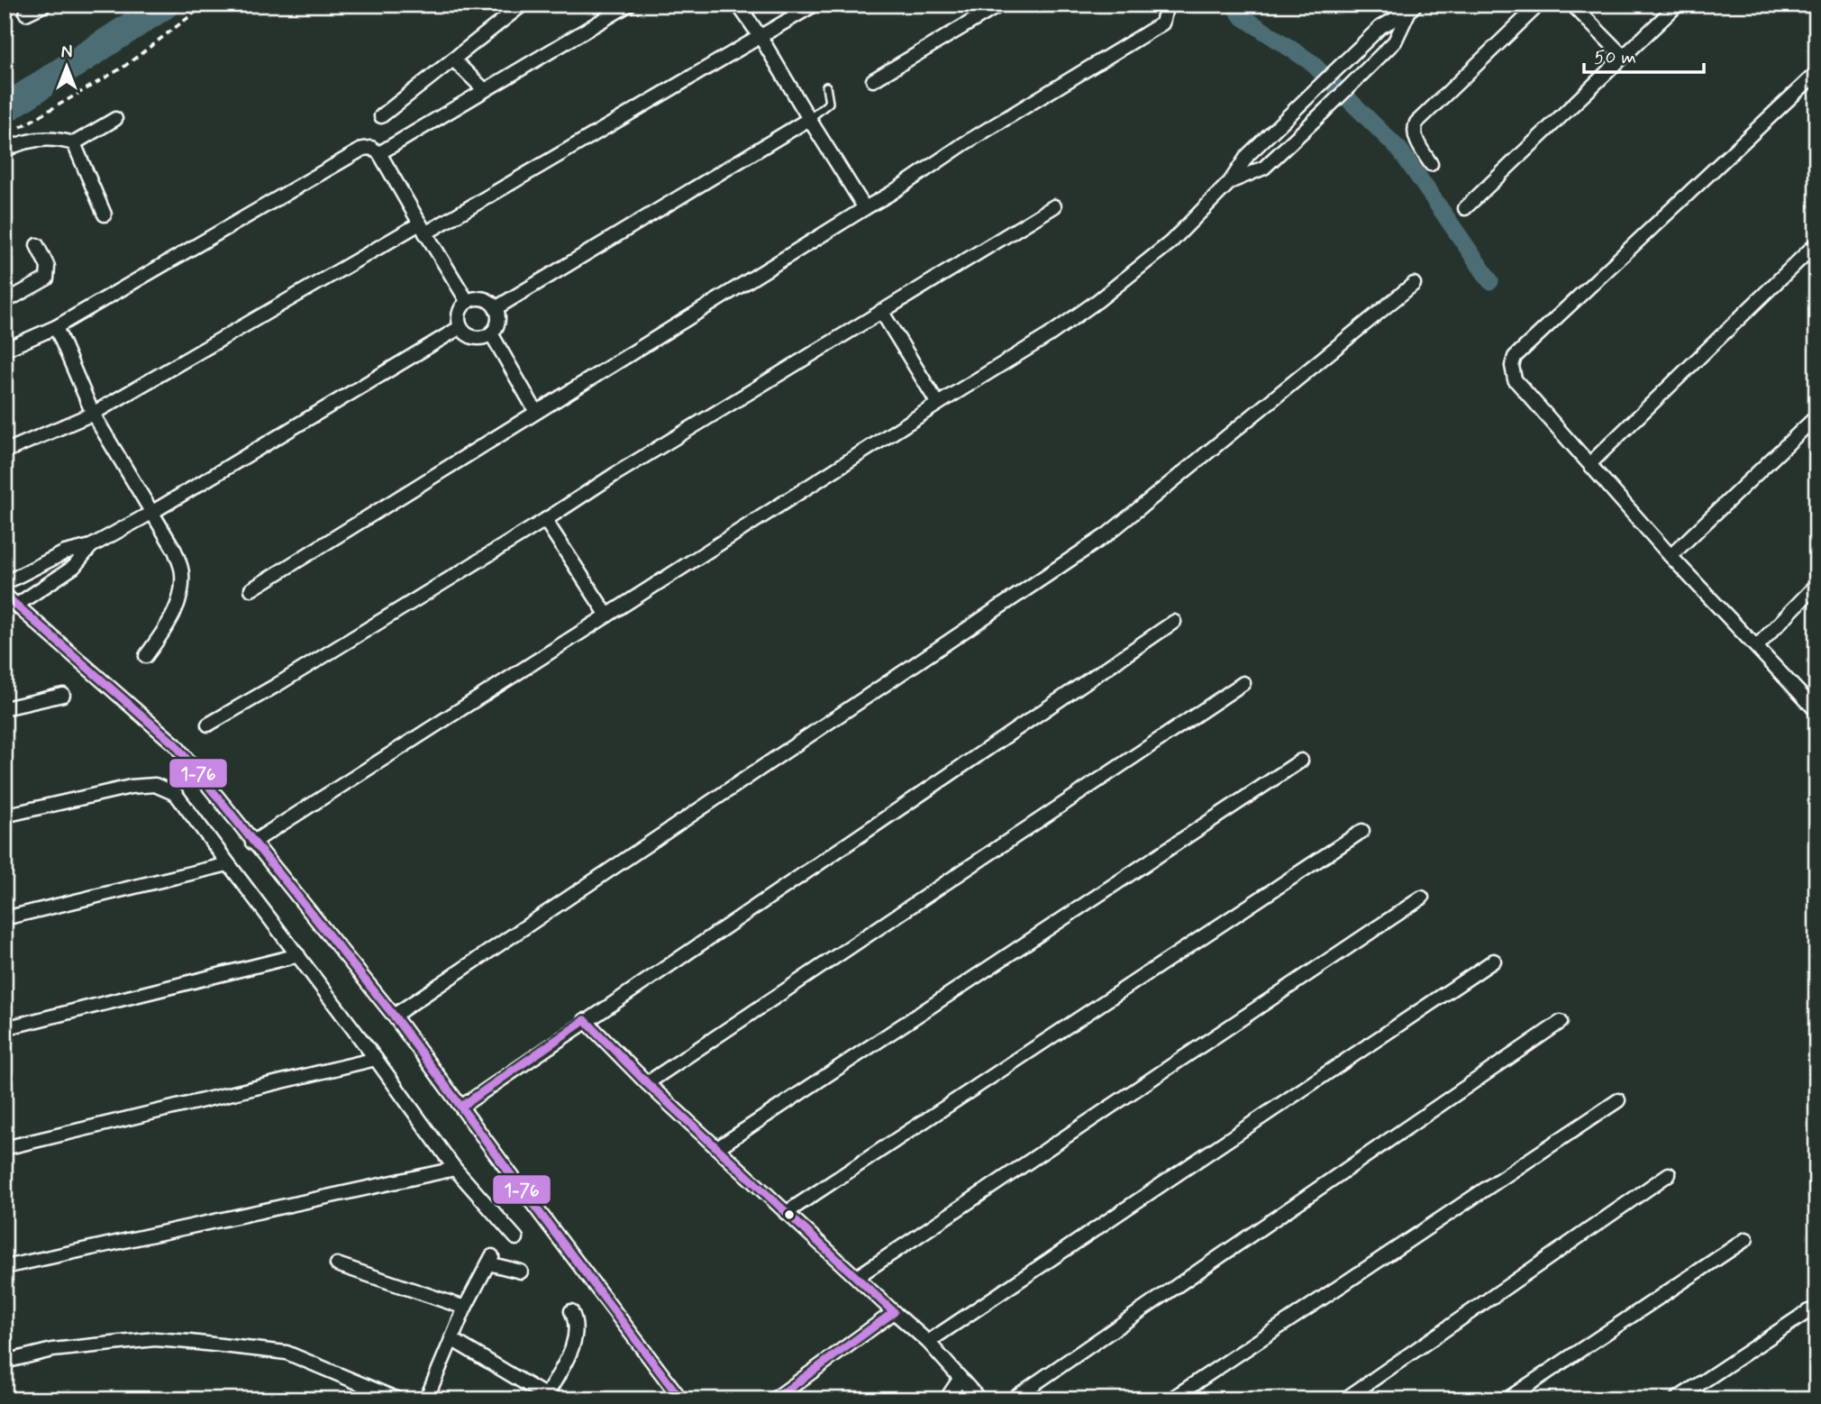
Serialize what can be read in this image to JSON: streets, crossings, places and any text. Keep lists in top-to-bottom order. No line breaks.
{"lines":["transit line 1-76"],"scale_bar":"50 m","north":"top"}
